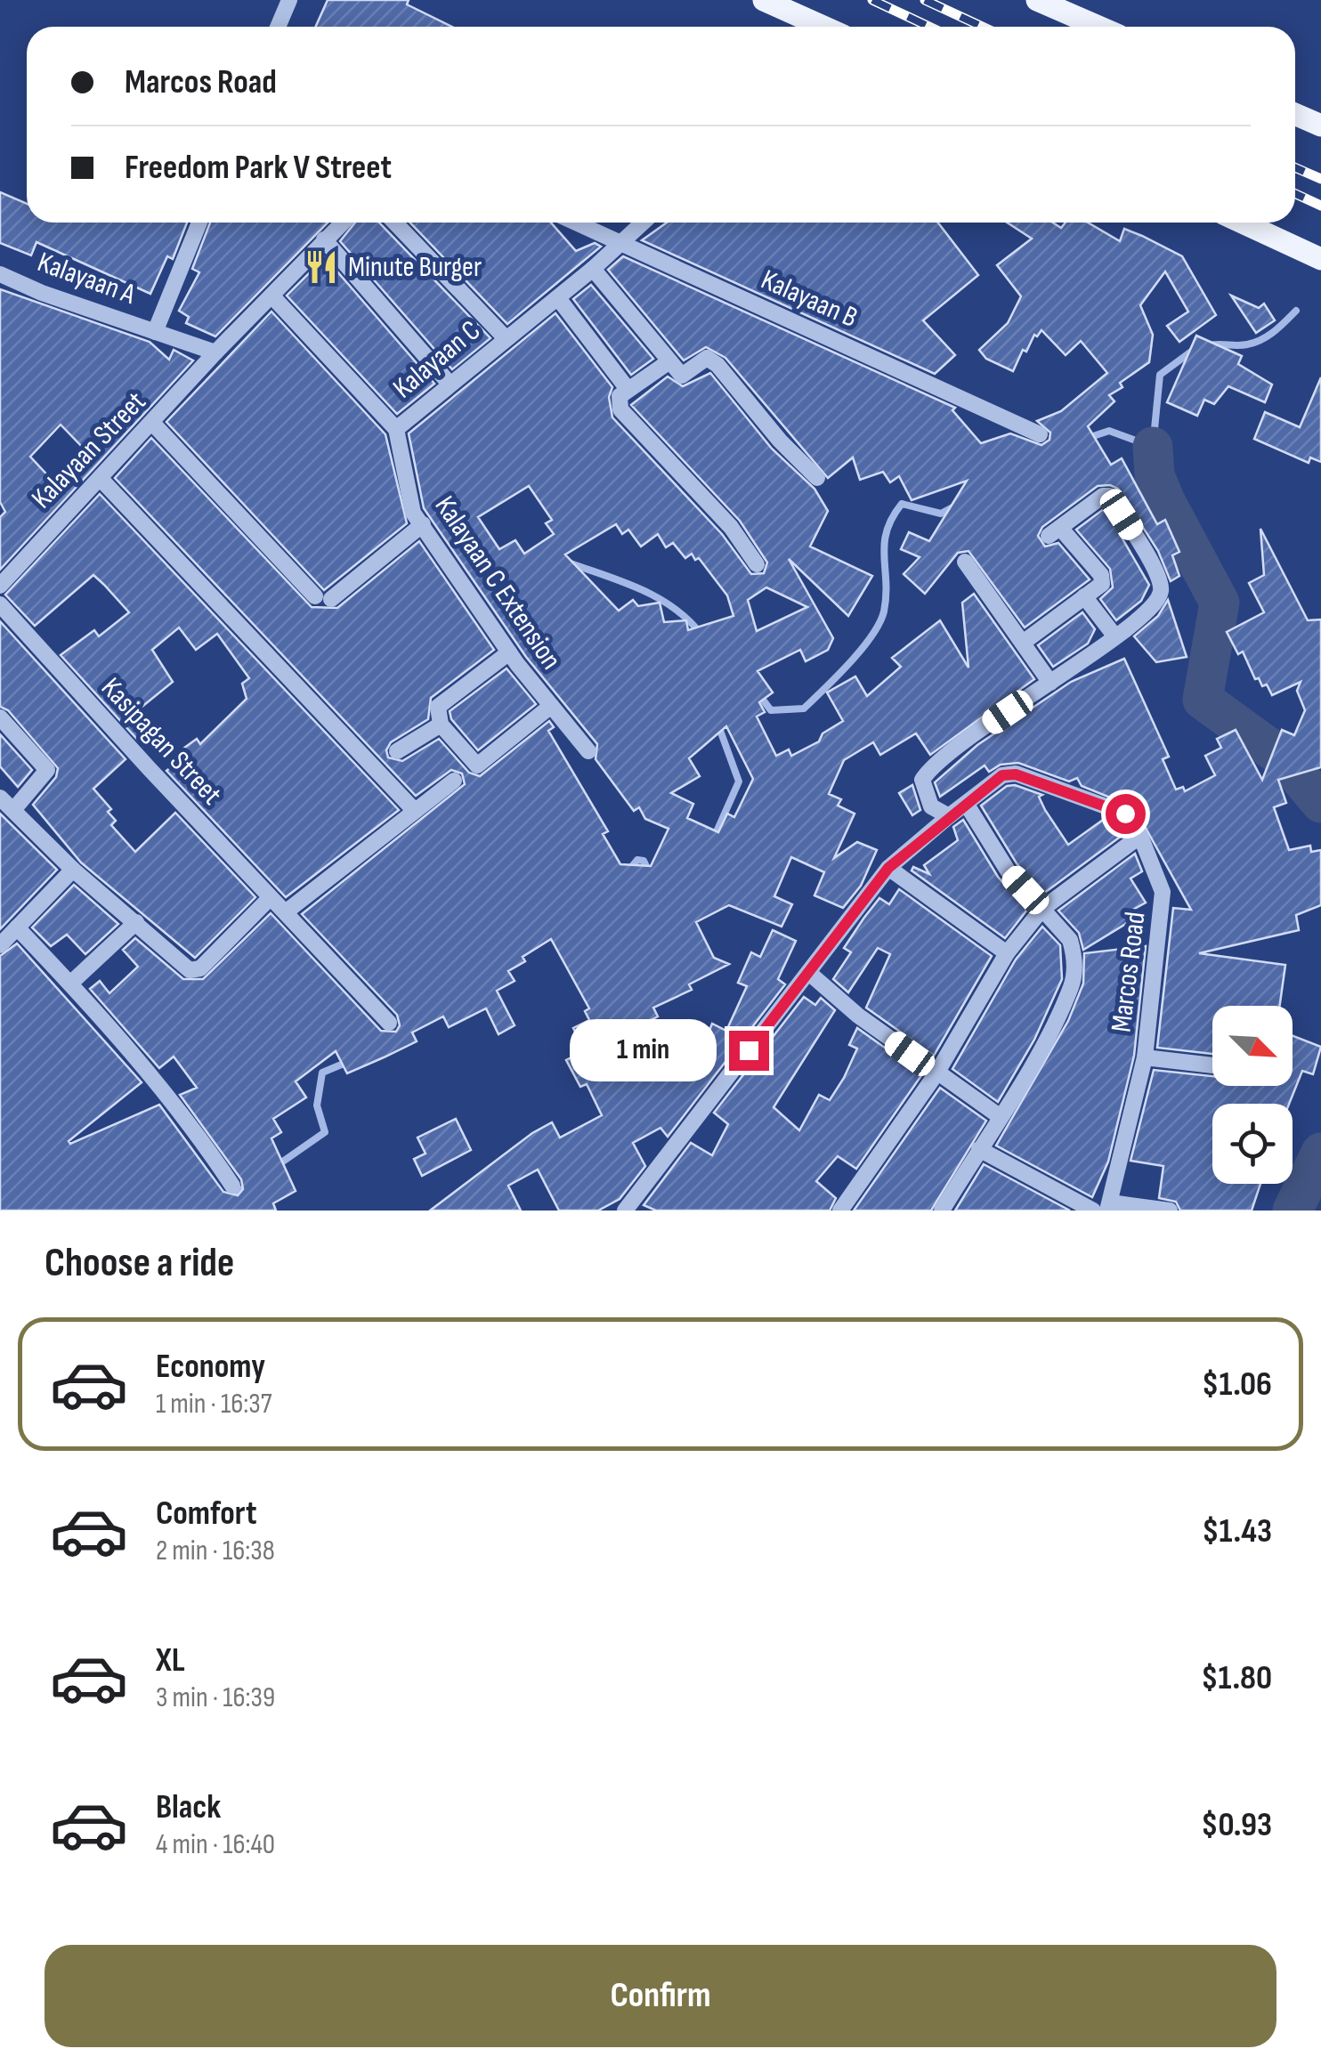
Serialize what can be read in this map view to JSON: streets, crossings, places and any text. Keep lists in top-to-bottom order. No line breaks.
{"streets":{"street":["Kalayaan A","Kalayaan B","Kalayaan C","Kalayaan Street","Kalayaan C Extension","Kasipagan Street","Marcos Road"]},"crossings":[["Kalayaan A","Kalayaan Street"],["Kalayaan B","Kalayaan C"],["Kalayaan C","Kalayaan C Extension"]],"places":{"restaurant":["Minute Burger"]},"north":"bottom right","page":{"banner":["Marcos Road","Freedom Park V Street"],"bubble":"1 min","heading":"Choose a ride","list":[{"name":"Economy","note":"1 min · 16:37","value":"$1.06"},{"name":"Comfort","note":"2 min · 16:38","value":"$1.43"},{"name":"XL","note":"3 min · 16:39","value":"$1.80"},{"name":"Black","note":"4 min · 16:40","value":"$0.93"}],"buttons":"Confirm"}}
